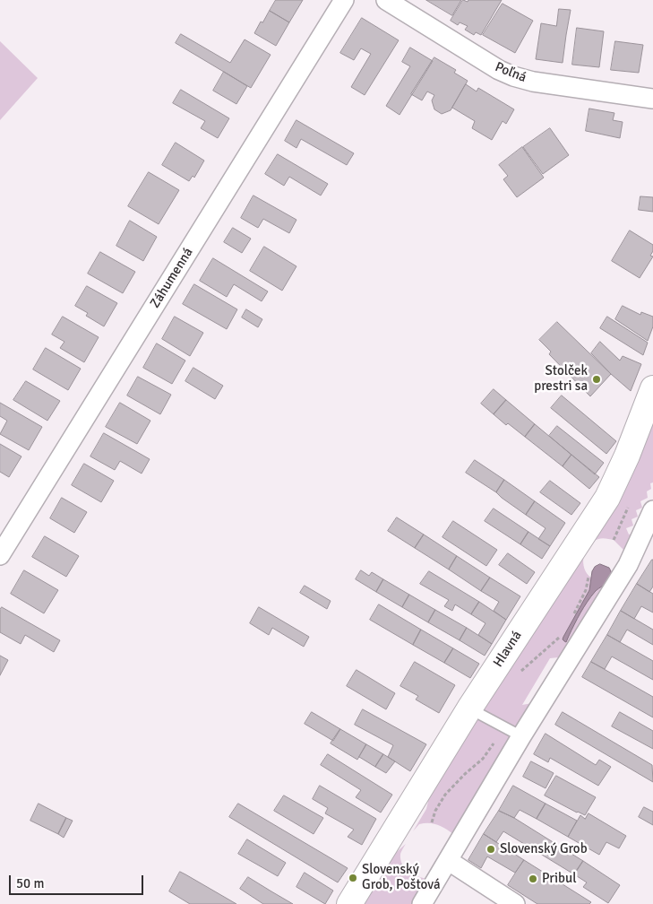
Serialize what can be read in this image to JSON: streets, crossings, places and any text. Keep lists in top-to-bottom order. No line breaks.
{"streets":{"street":["Poľná","Záhumenná","Hlavná"]},"places":["Stolček prestri sa","Slovenský Grob","Slovenský Grob, Poštová","Pribul"],"scale_bar":"50 m"}
